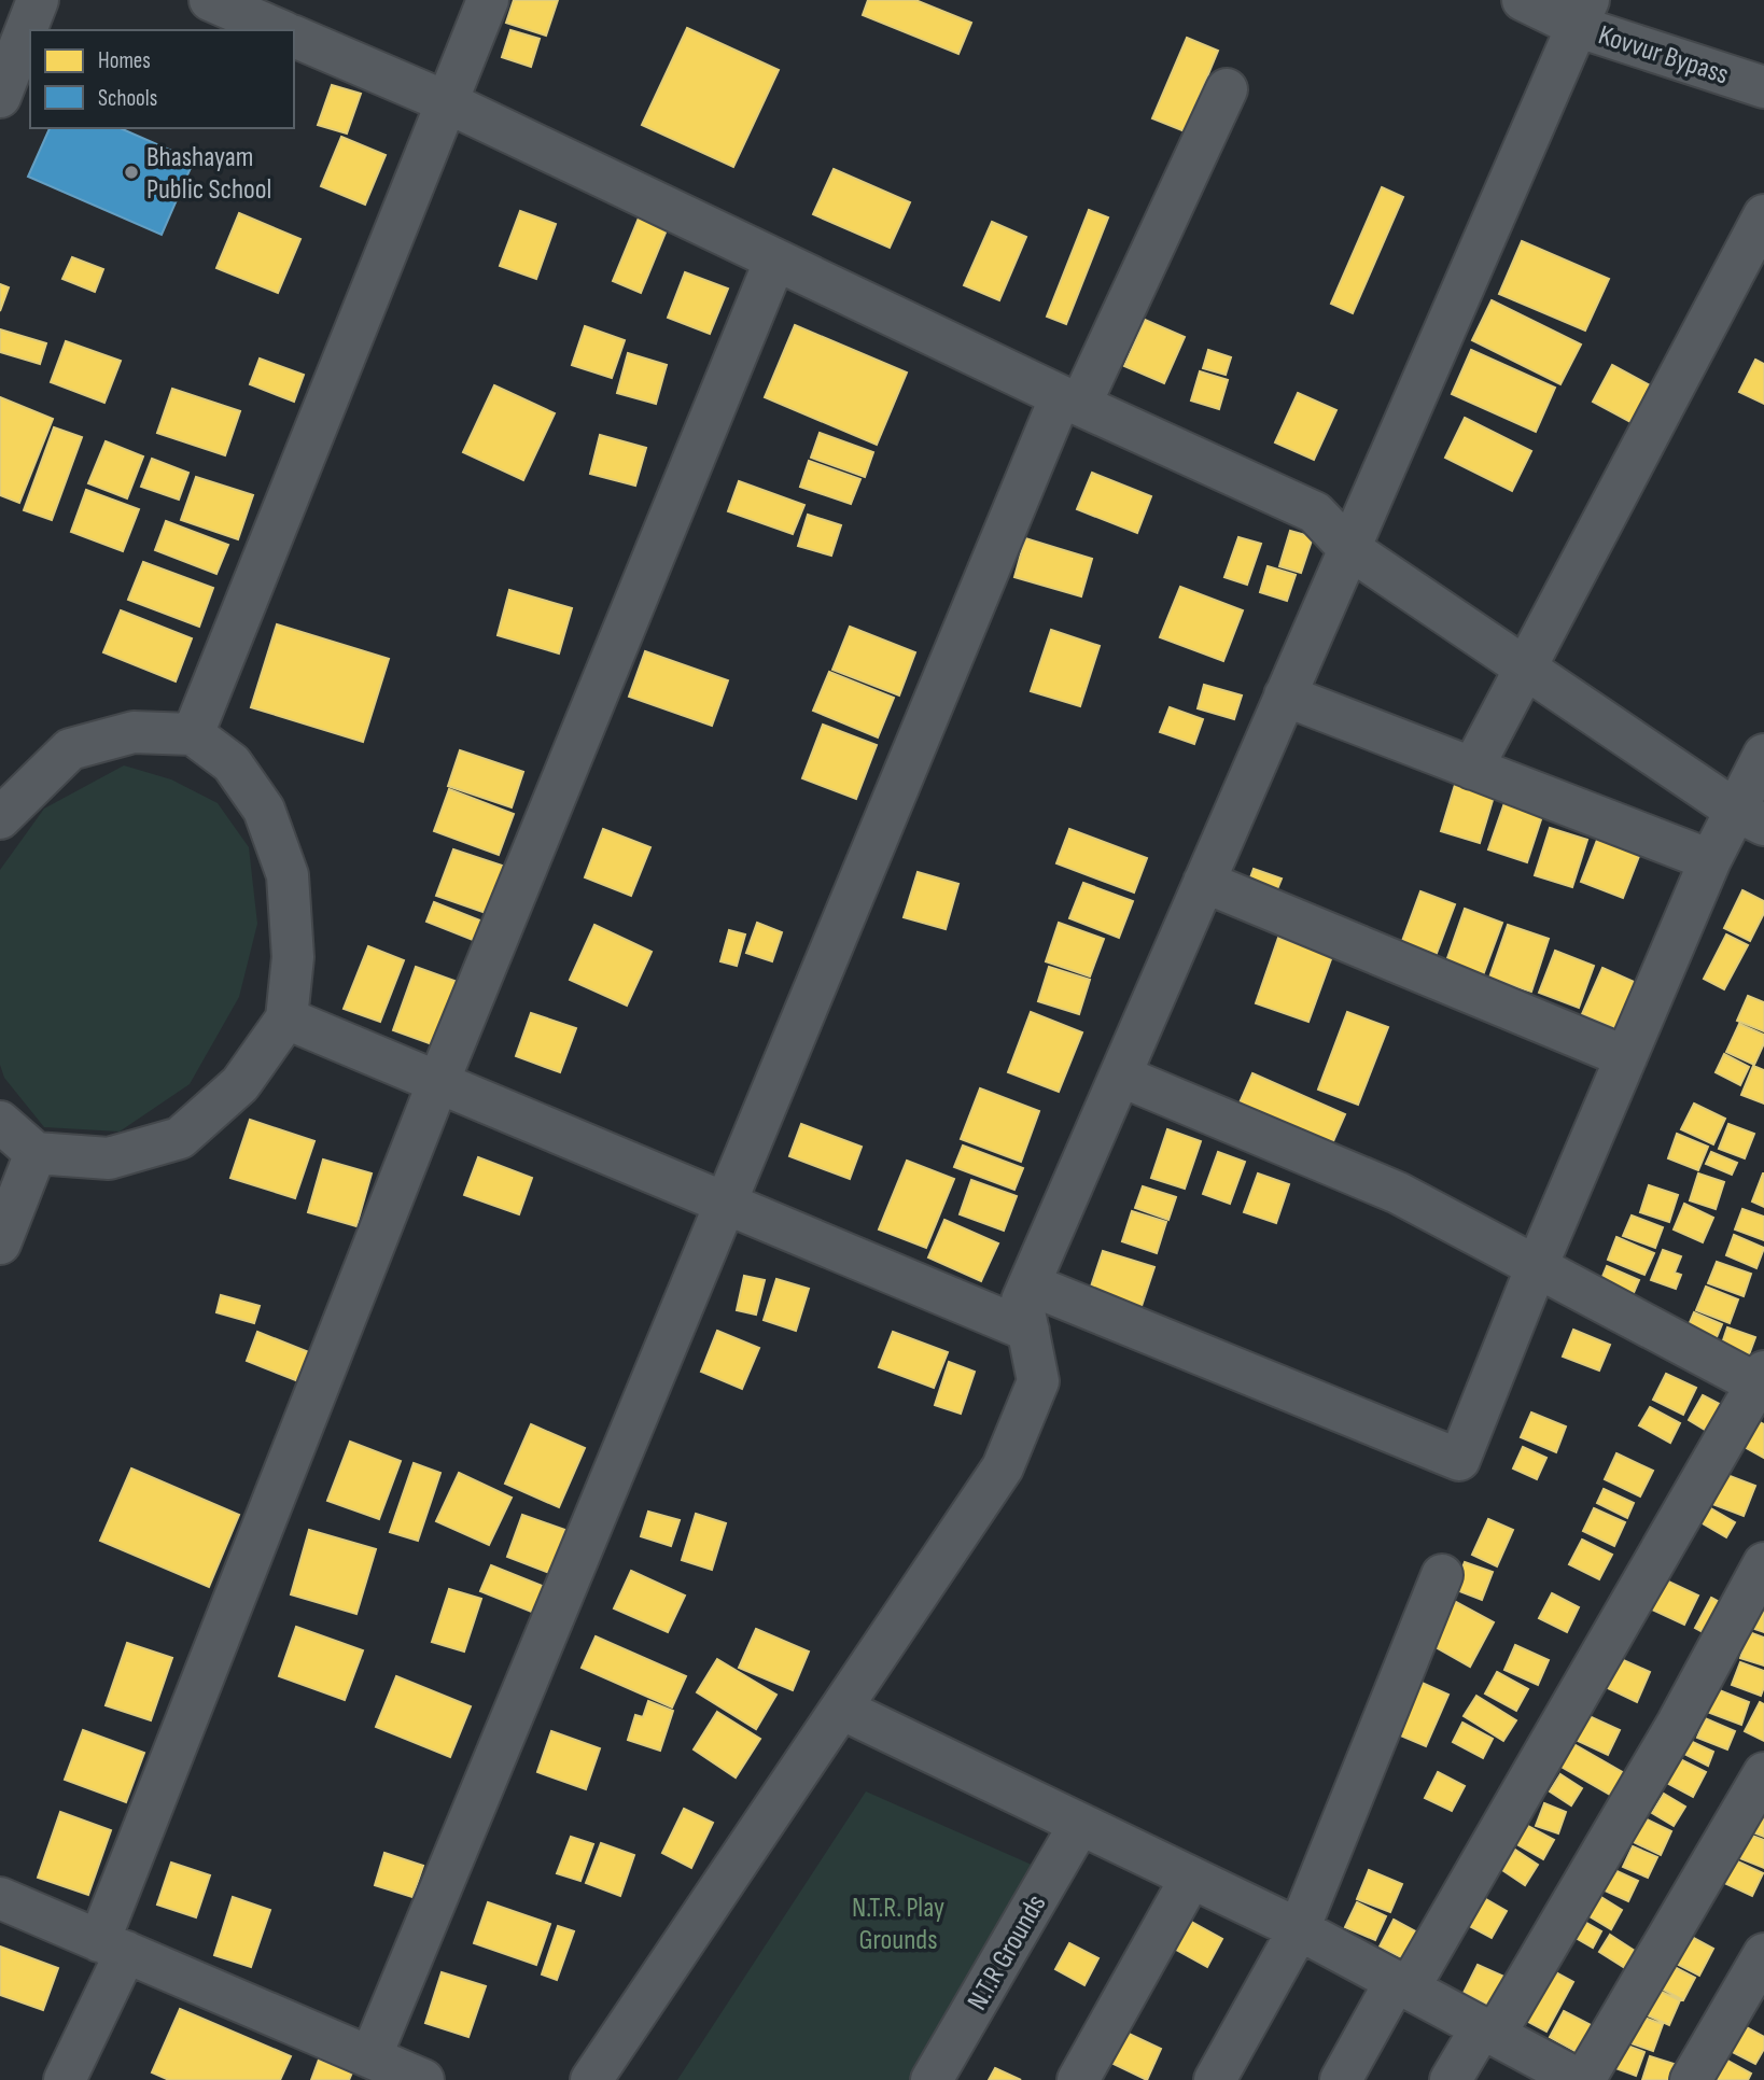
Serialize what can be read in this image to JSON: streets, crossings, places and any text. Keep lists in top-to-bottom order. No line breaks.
{"streets":{"street":["Kovvur Bypass","N.T.R Grounds"]},"parks":["N.T.R. Play Grounds"],"places":["Bhashayam Public School"],"legend":["Homes","Schools"]}
